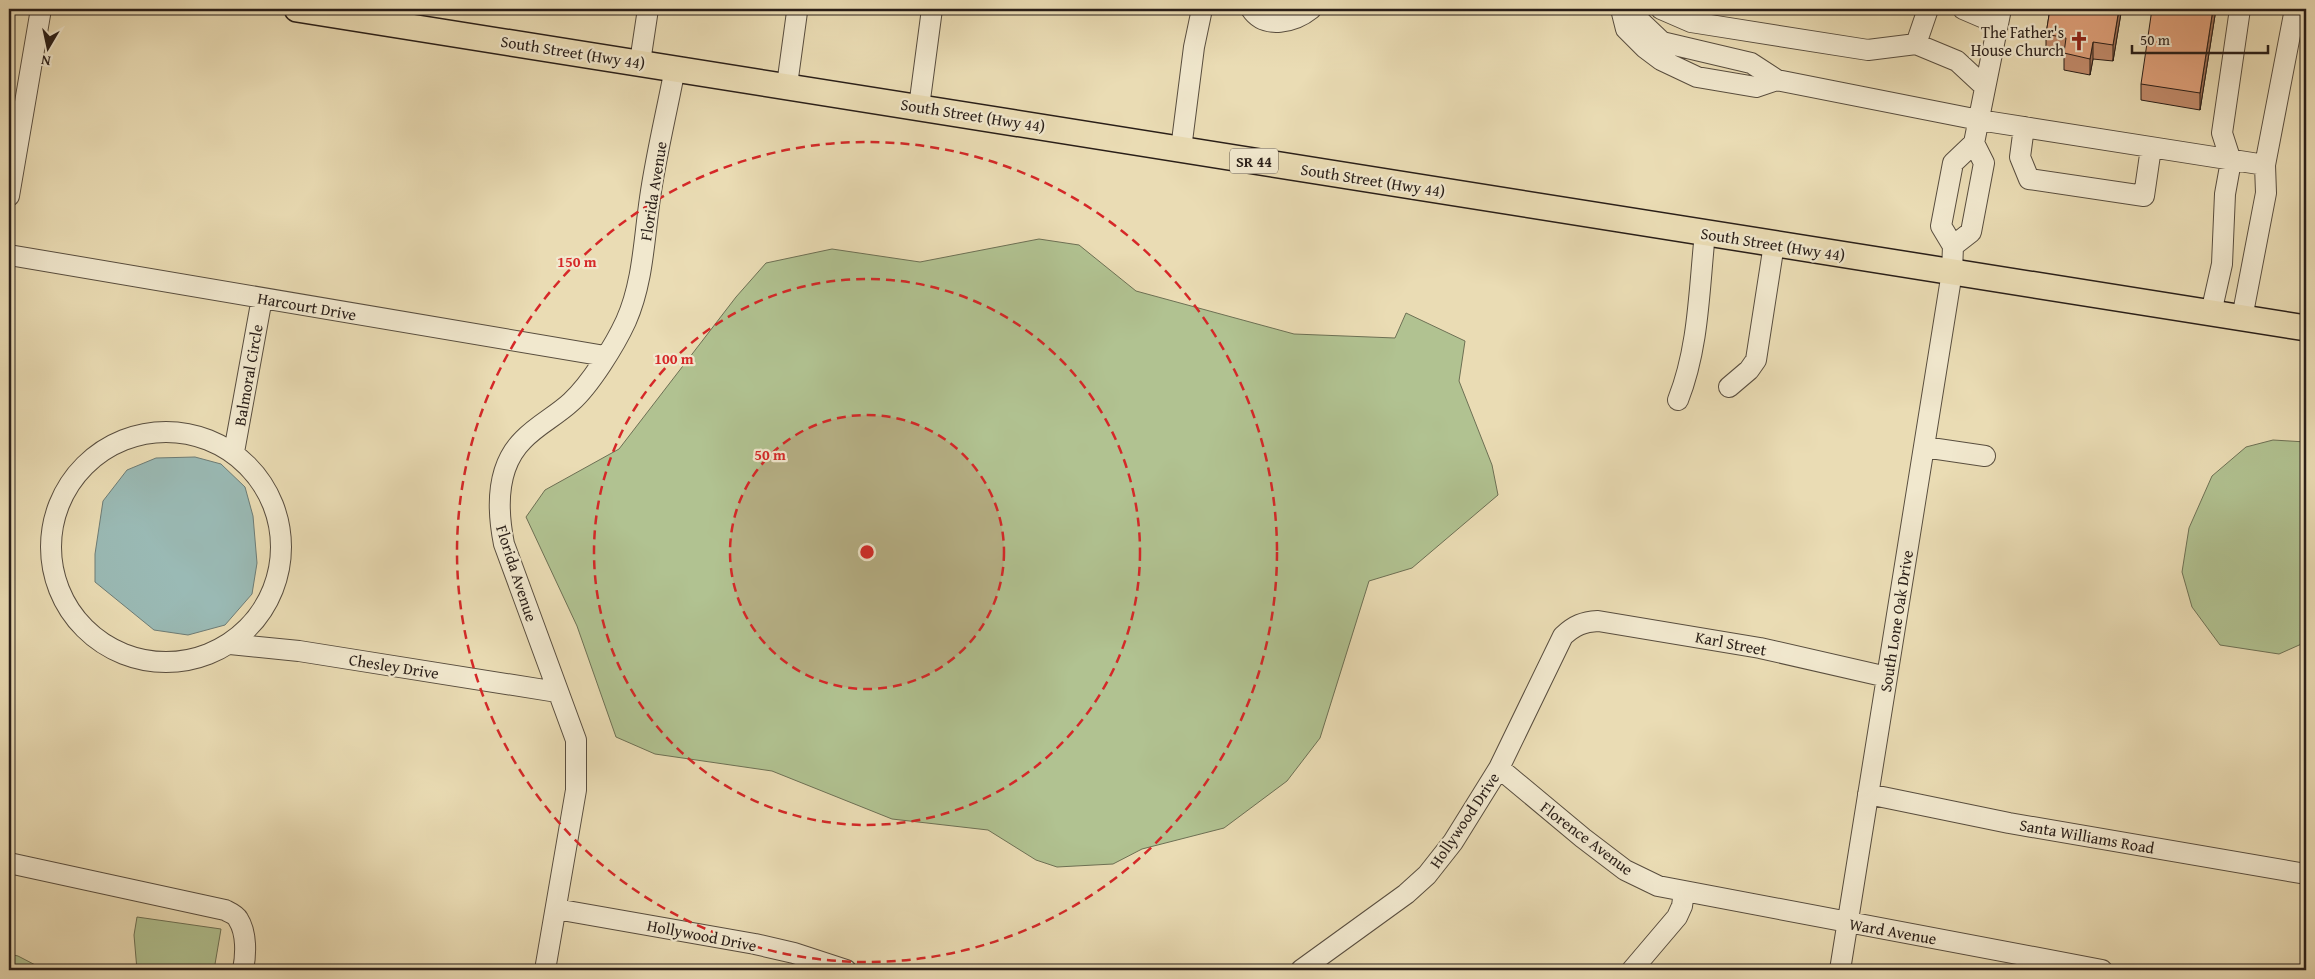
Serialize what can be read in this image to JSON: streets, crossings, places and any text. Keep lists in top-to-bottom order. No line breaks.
{"streets":{"main road":["South Street (Hwy 44)","SR 44"],"street":["Florida Avenue","Harcourt Drive","Balmoral Circle","South Lone Oak Drive","Karl Street","Chesley Drive","Hollywood Drive","Santa Williams Road","Florence Avenue","Ward Avenue"]},"crossings":[["South Street (Hwy 44)","SR 44"],["South Street (Hwy 44)","Florida Avenue"],["South Street (Hwy 44)","South Lone Oak Drive"],["Florida Avenue","Harcourt Drive"],["Florida Avenue","Chesley Drive"],["Florida Avenue","Hollywood Drive"],["Harcourt Drive","Balmoral Circle"],["Balmoral Circle","Chesley Drive"],["South Lone Oak Drive","Karl Street"],["South Lone Oak Drive","Santa Williams Road"],["South Lone Oak Drive","Ward Avenue"],["Karl Street","Hollywood Drive"],["Hollywood Drive","Florence Avenue"],["Florence Avenue","Ward Avenue"]],"places":{"church":["The Father's House Church"]},"scale_bar":"50 m","north":"bottom","rings":["150 m","100 m","50 m"]}
